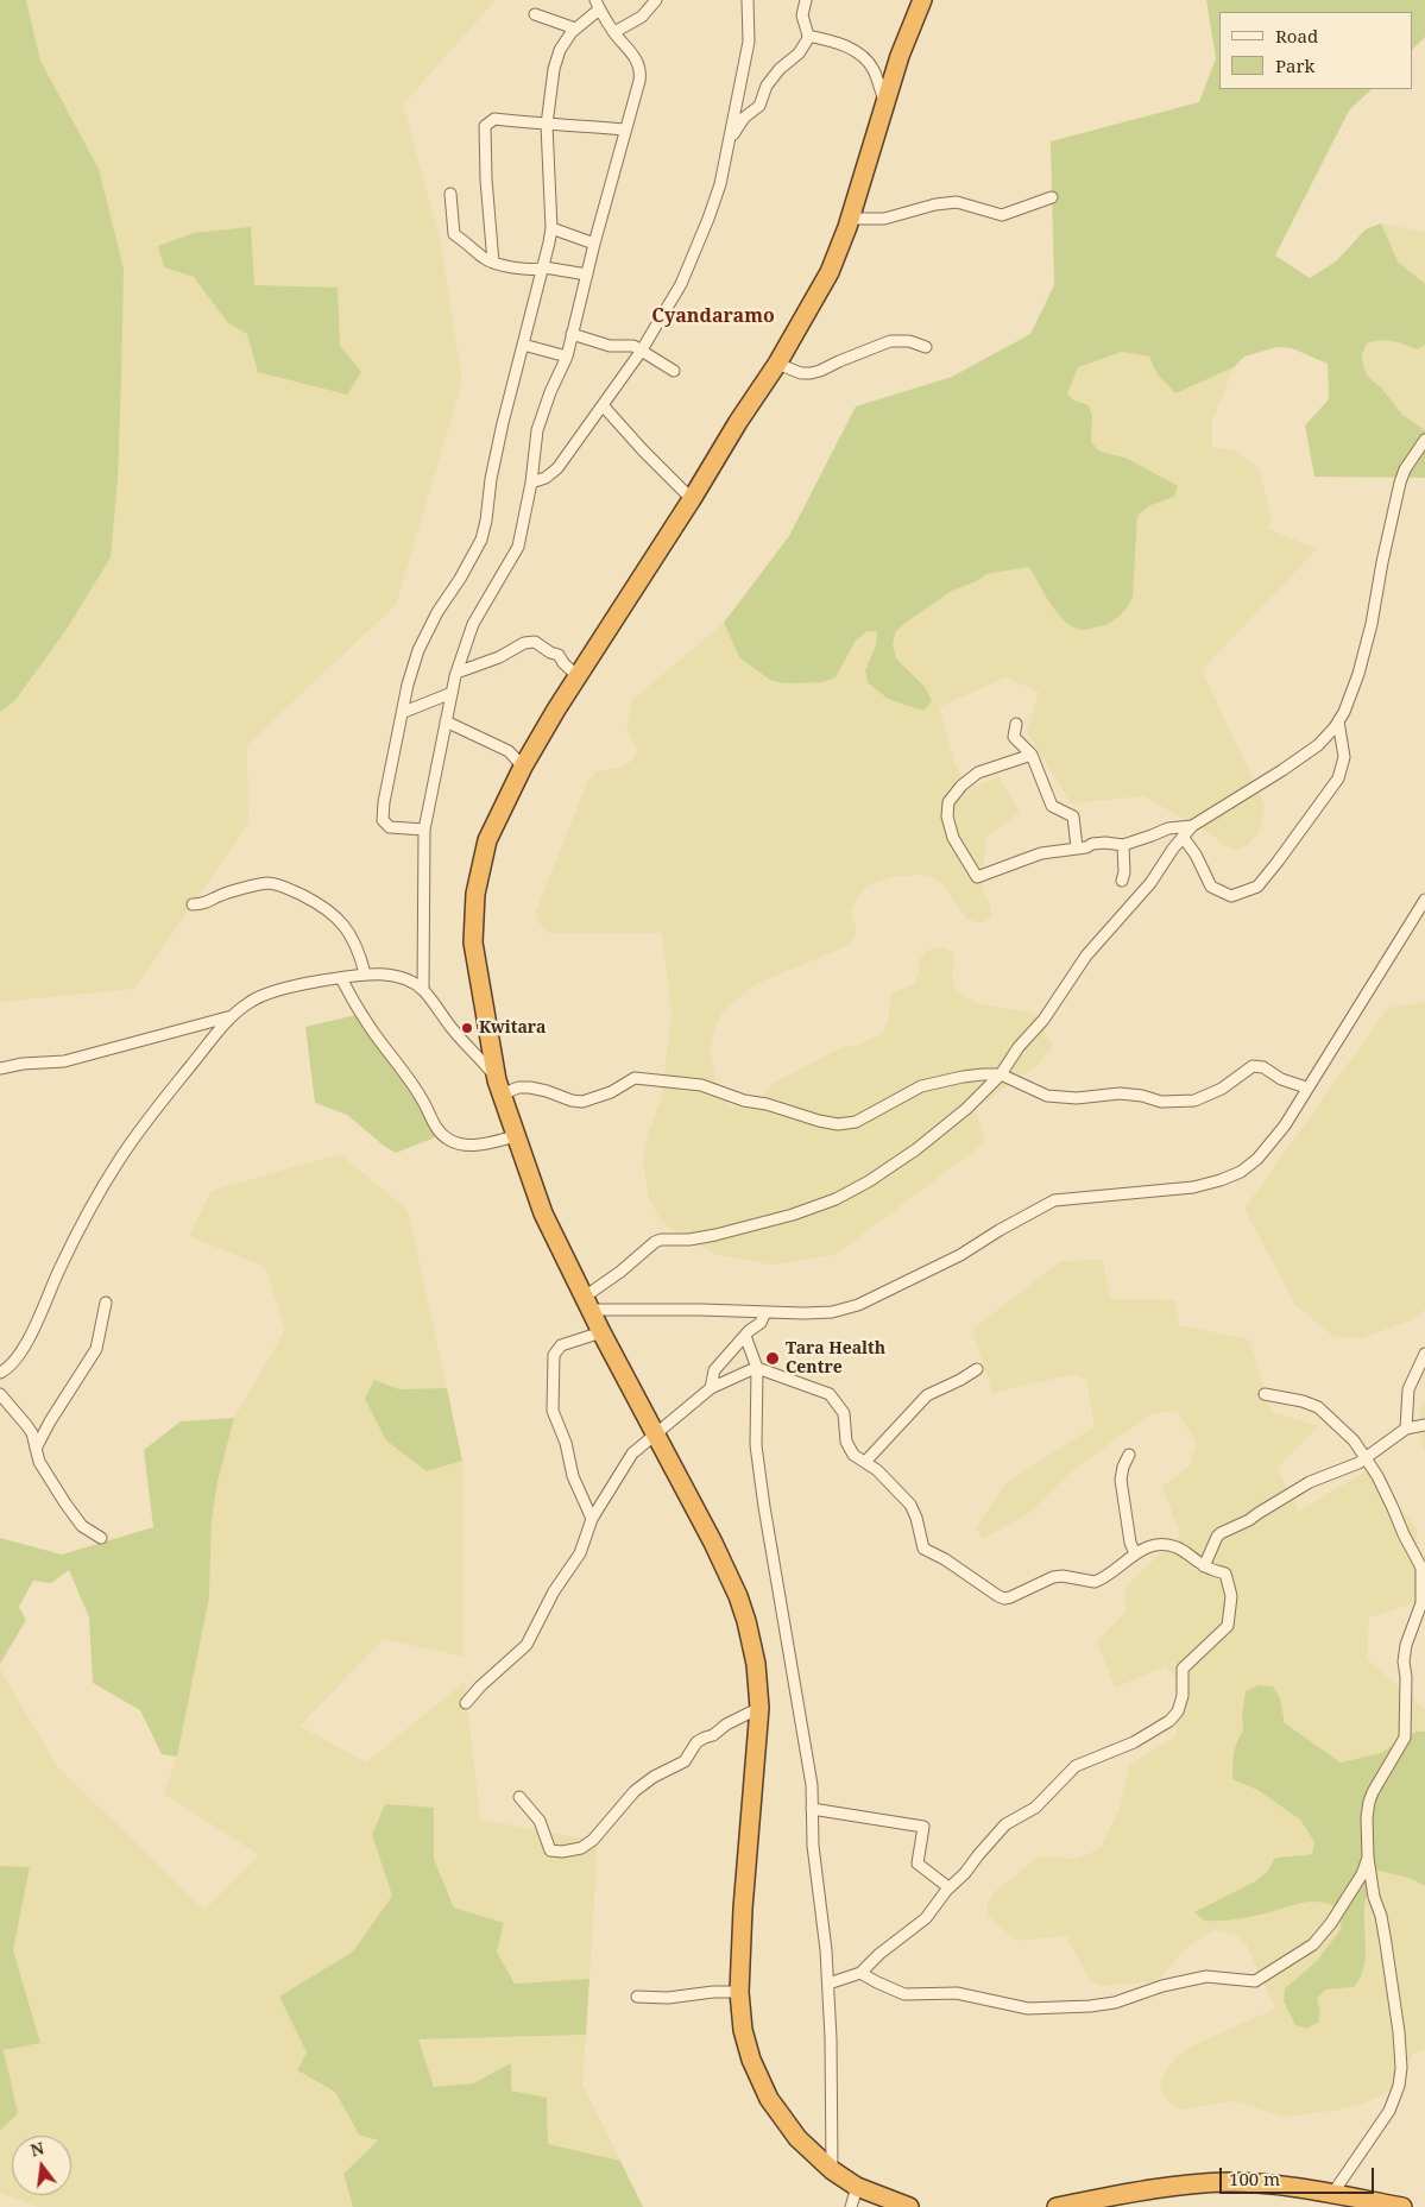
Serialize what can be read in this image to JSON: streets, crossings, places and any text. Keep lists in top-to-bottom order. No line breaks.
{"districts":["Cyandaramo"],"places":["Kwitara","Tara Health Centre"],"legend":["Road","Park"],"scale_bar":"100 m","north":"top"}
